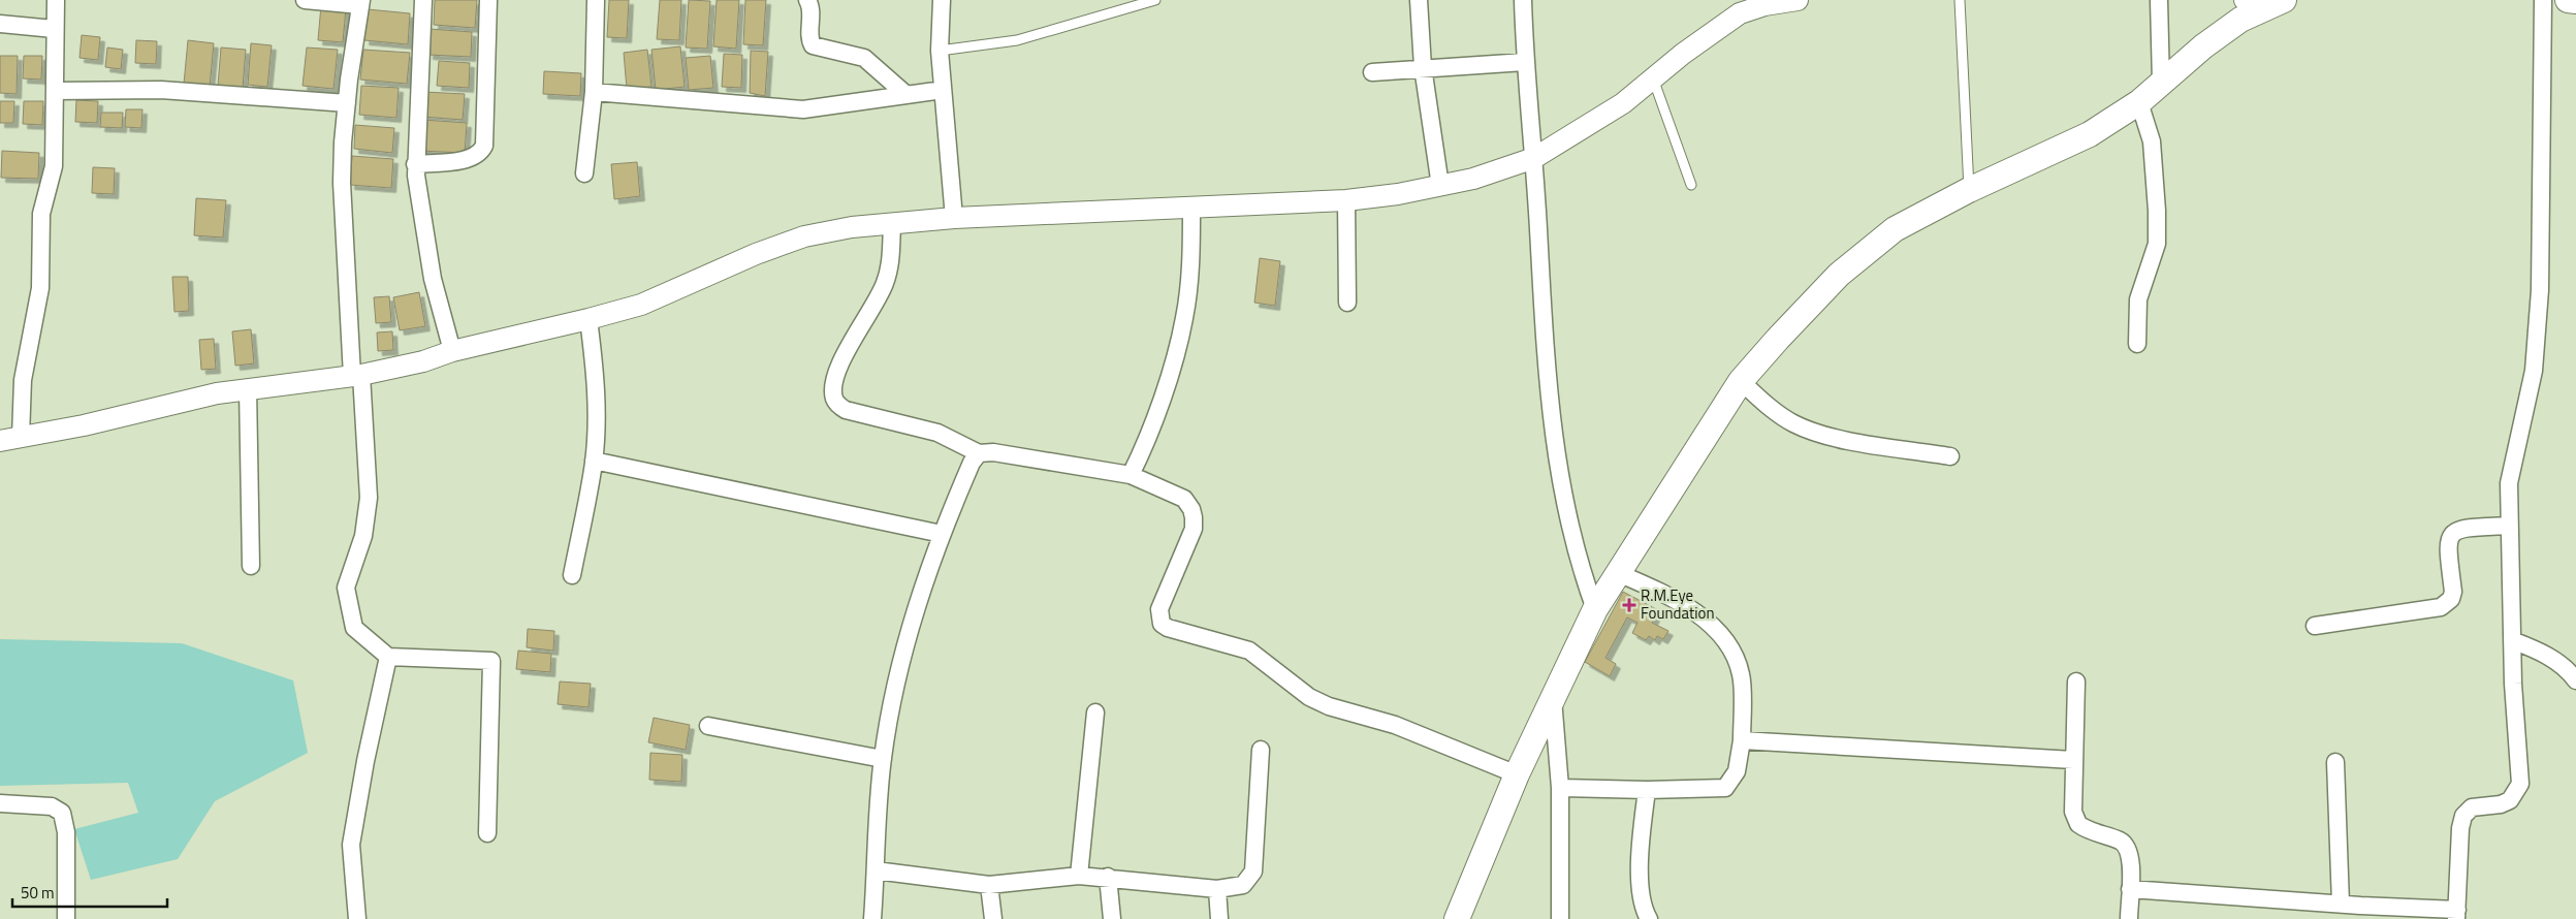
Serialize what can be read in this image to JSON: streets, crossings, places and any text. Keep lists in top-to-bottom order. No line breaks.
{"places":{"health":["R.M.Eye Foundation"]},"scale_bar":"50 m"}
